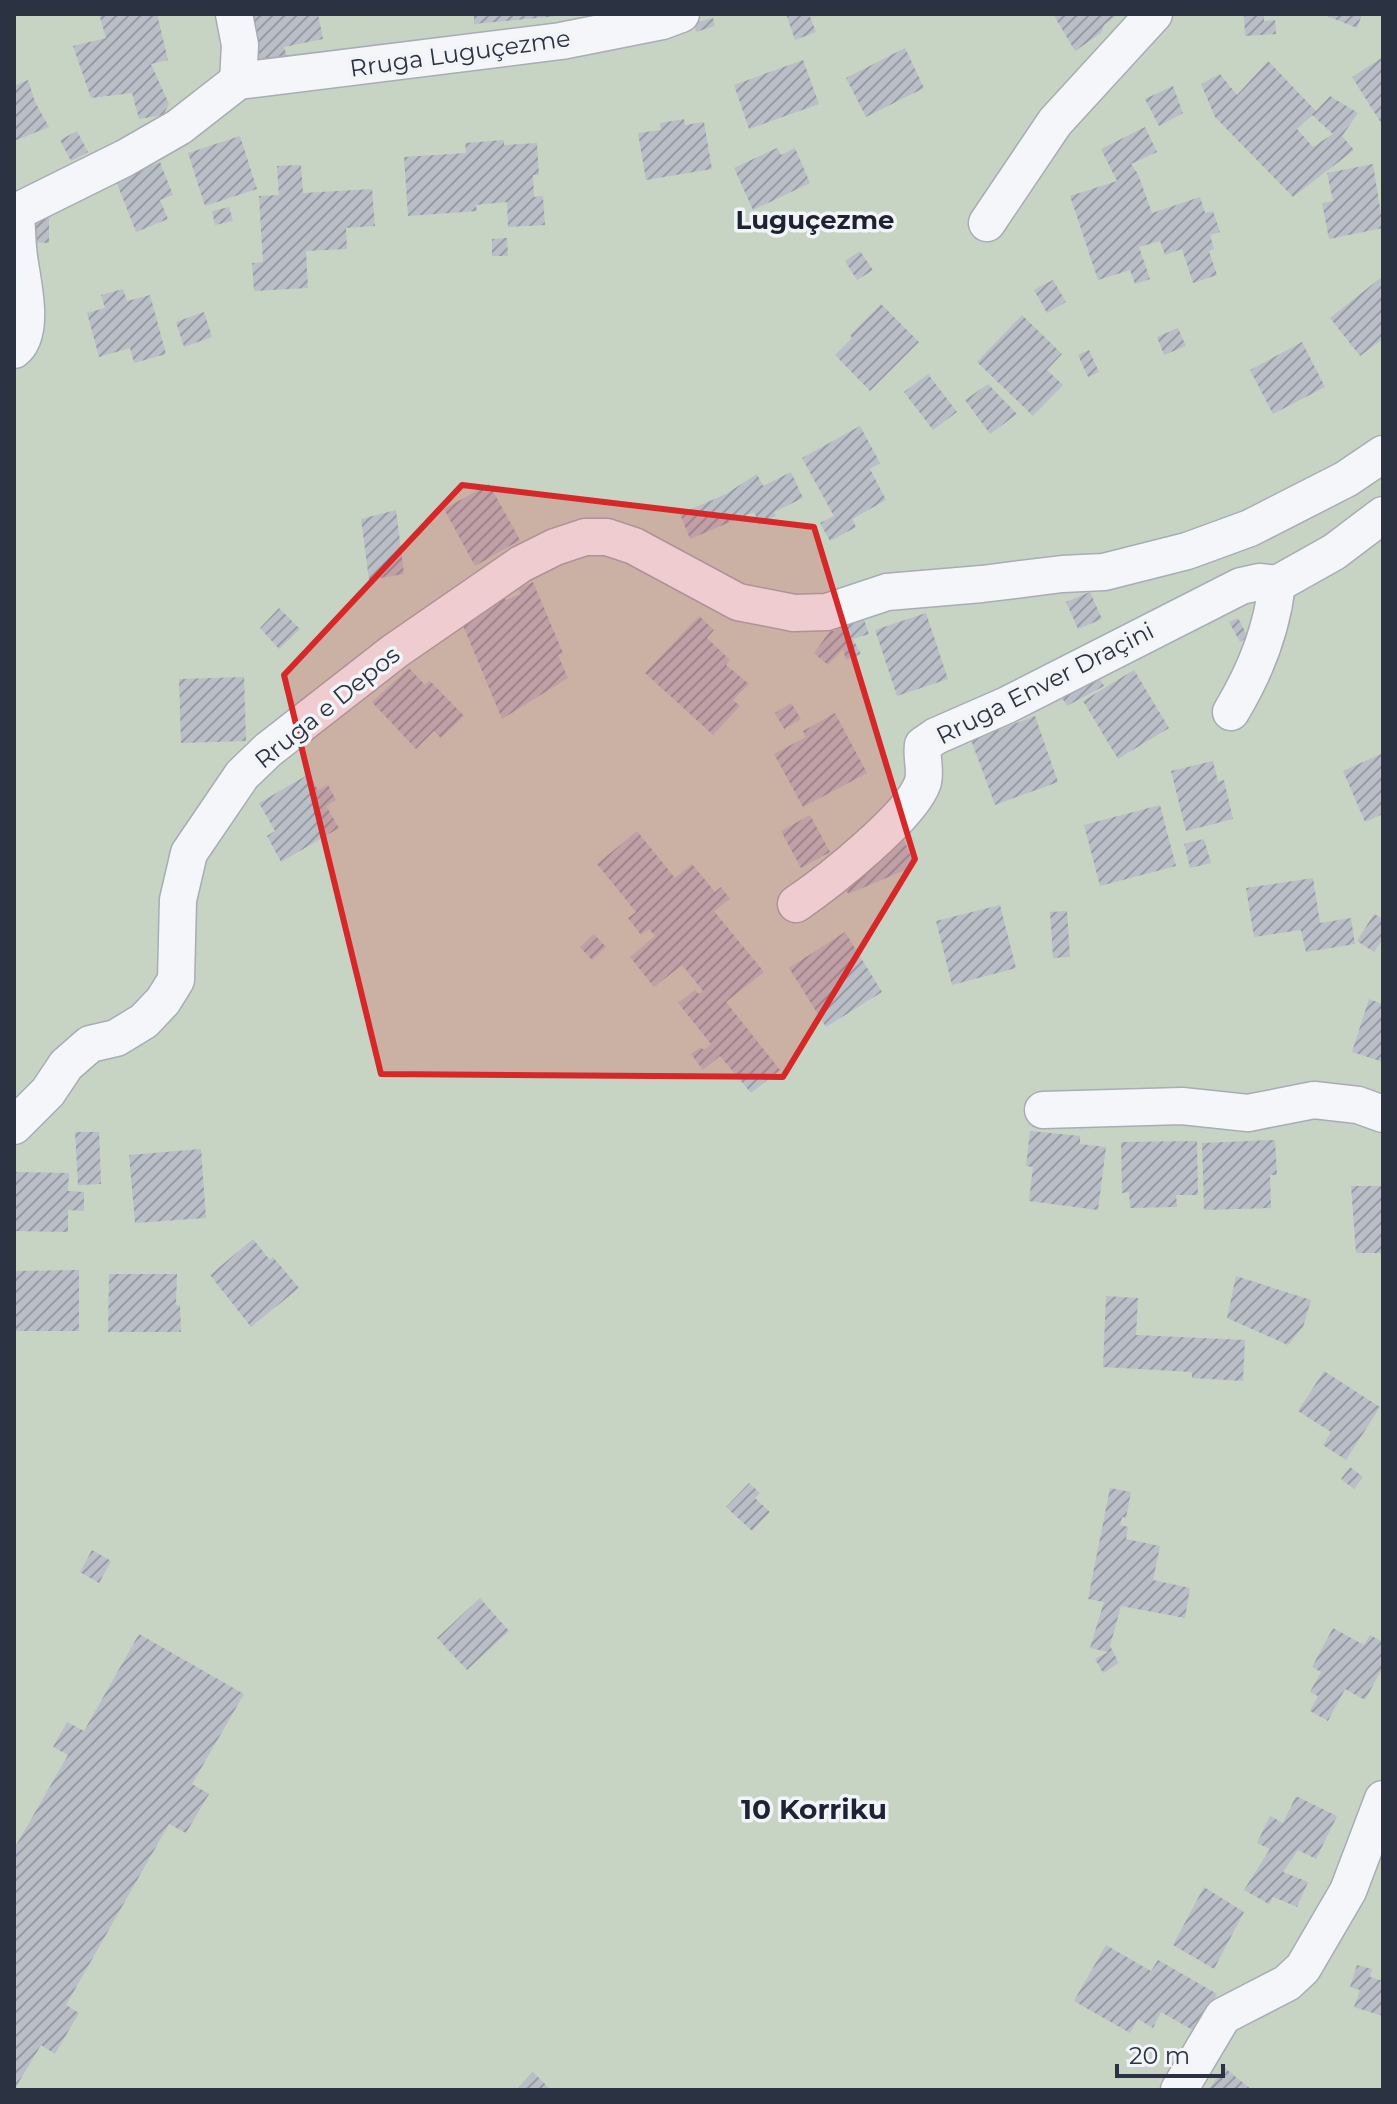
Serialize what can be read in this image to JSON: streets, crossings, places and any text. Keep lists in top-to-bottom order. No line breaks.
{"streets":{"street":["Rruga Luguçezme","Rruga Enver Draçini","Rruga e Depos"]},"districts":["Luguçezme","10 Korriku"],"scale_bar":"20 m"}
